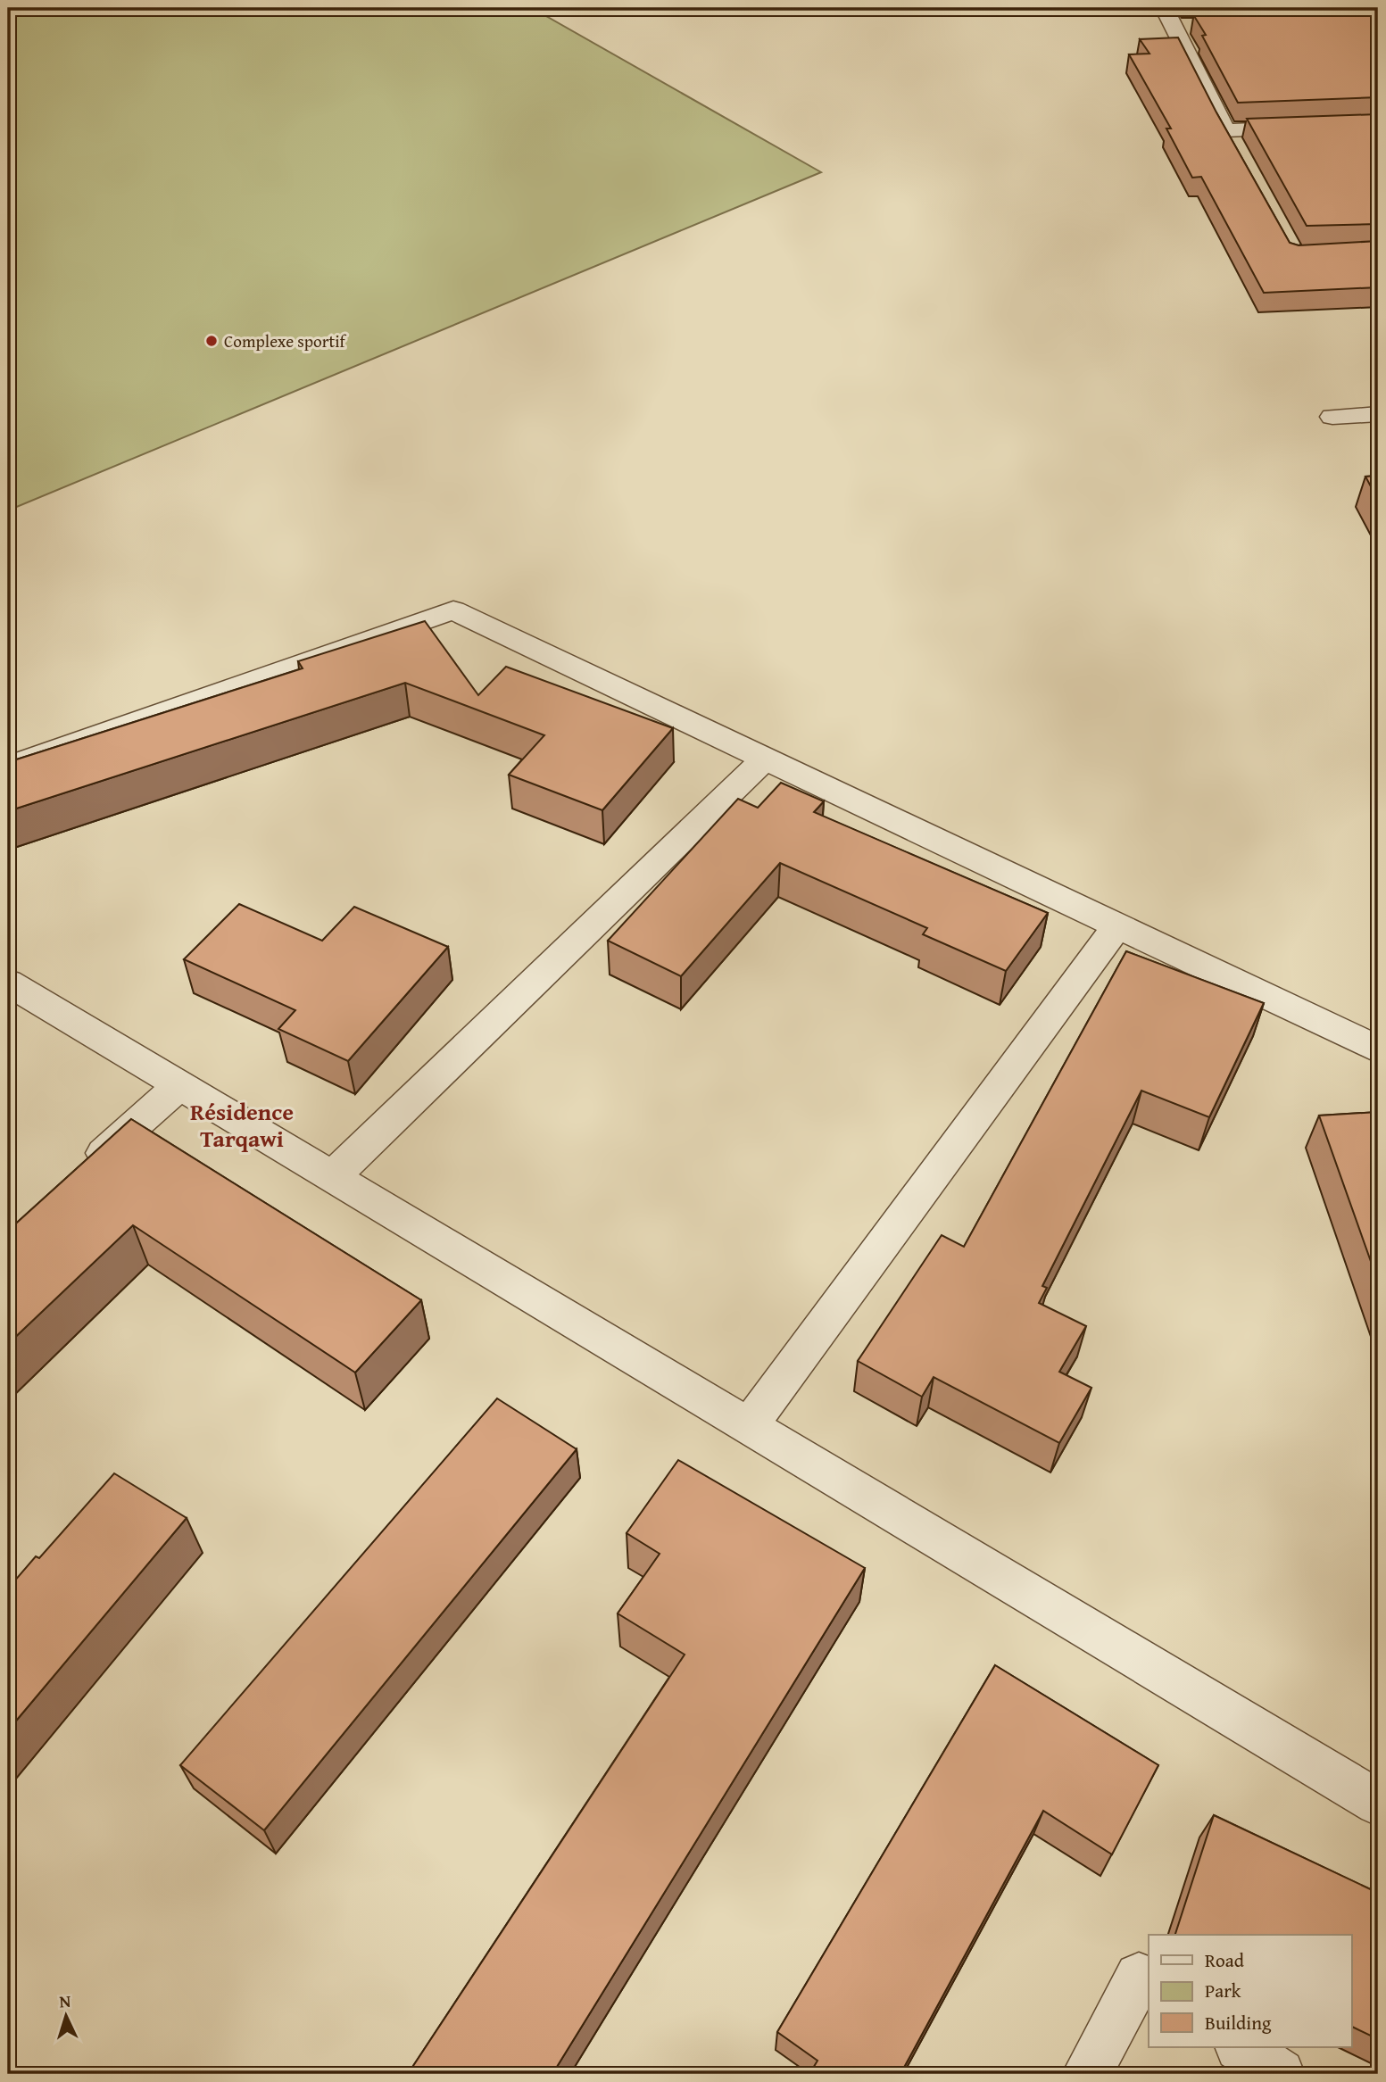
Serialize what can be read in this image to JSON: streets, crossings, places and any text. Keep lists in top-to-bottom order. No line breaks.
{"districts":["Résidence Tarqawi"],"places":["Complexe sportif"],"legend":["Road","Park","Building"],"north":"top"}
